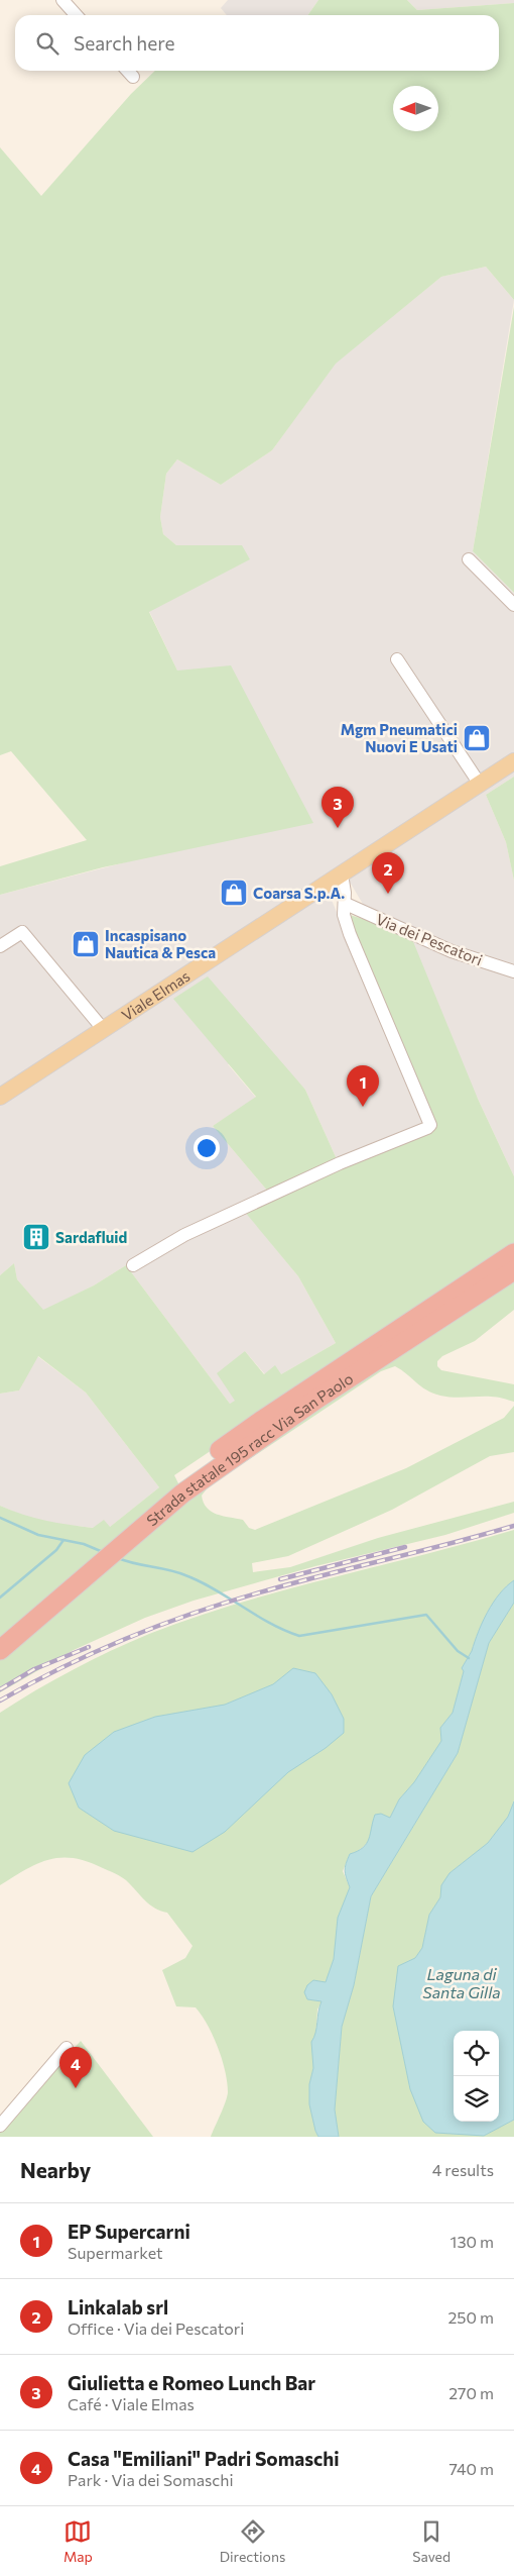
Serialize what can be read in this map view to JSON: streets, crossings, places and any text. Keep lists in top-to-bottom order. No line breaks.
{"streets":{"highway":["Strada statale 195 racc Via San Paolo"],"main road":["Viale Elmas"],"street":["Via dei Pescatori"]},"water":["Laguna di Santa Gilla"],"places":{"shop":["Mgm Pneumatici Nuovi E Usati","Coarsa S.p.A.","Incaspisano Nautica & Pesca"],"building":["Sardafluid"]},"north":"left","page":{"search":"Search here","pins":["3","2","1","4"],"heading":["Nearby","4 results"],"list":[{"mark":"1","name":"EP Supercarni","note":"Supermarket","value":"130 m"},{"mark":"2","name":"Linkalab srl","note":"Office · Via dei Pescatori","value":"250 m"},{"mark":"3","name":"Giulietta e Romeo Lunch Bar","note":"Café · Viale Elmas","value":"270 m"},{"mark":"4","name":"Casa \"Emiliani\" Padri Somaschi","note":"Park · Via dei Somaschi","value":"740 m"}],"nav":["Map","Directions","Saved"]}}
